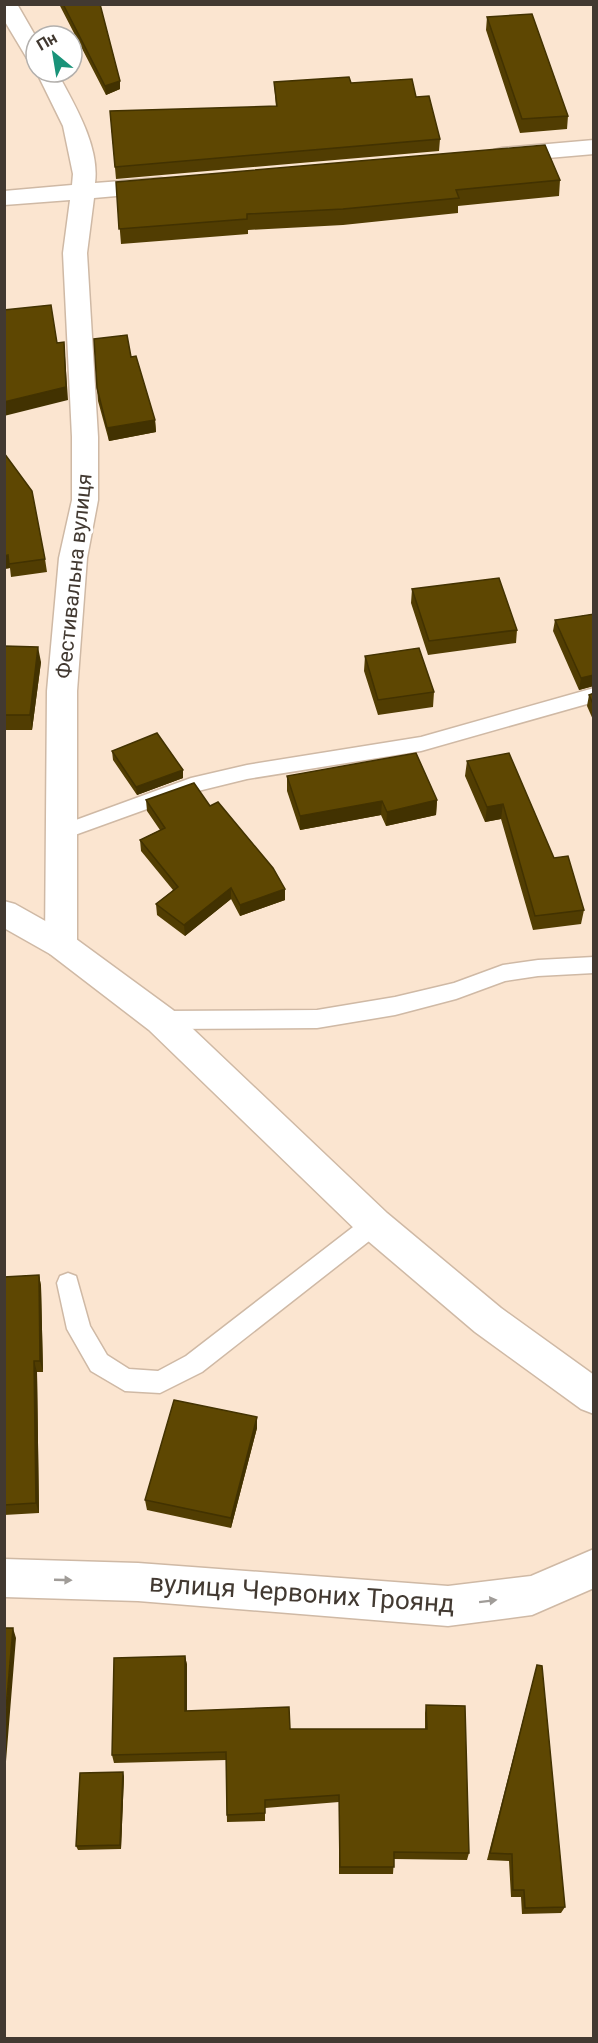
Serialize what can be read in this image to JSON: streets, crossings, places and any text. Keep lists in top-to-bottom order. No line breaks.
{"streets":{"street":["Фестивальна вулиця","вулиця Червоних Троянд"]},"one_way":["вулиця Червоних Троянд"],"north":"top left"}
